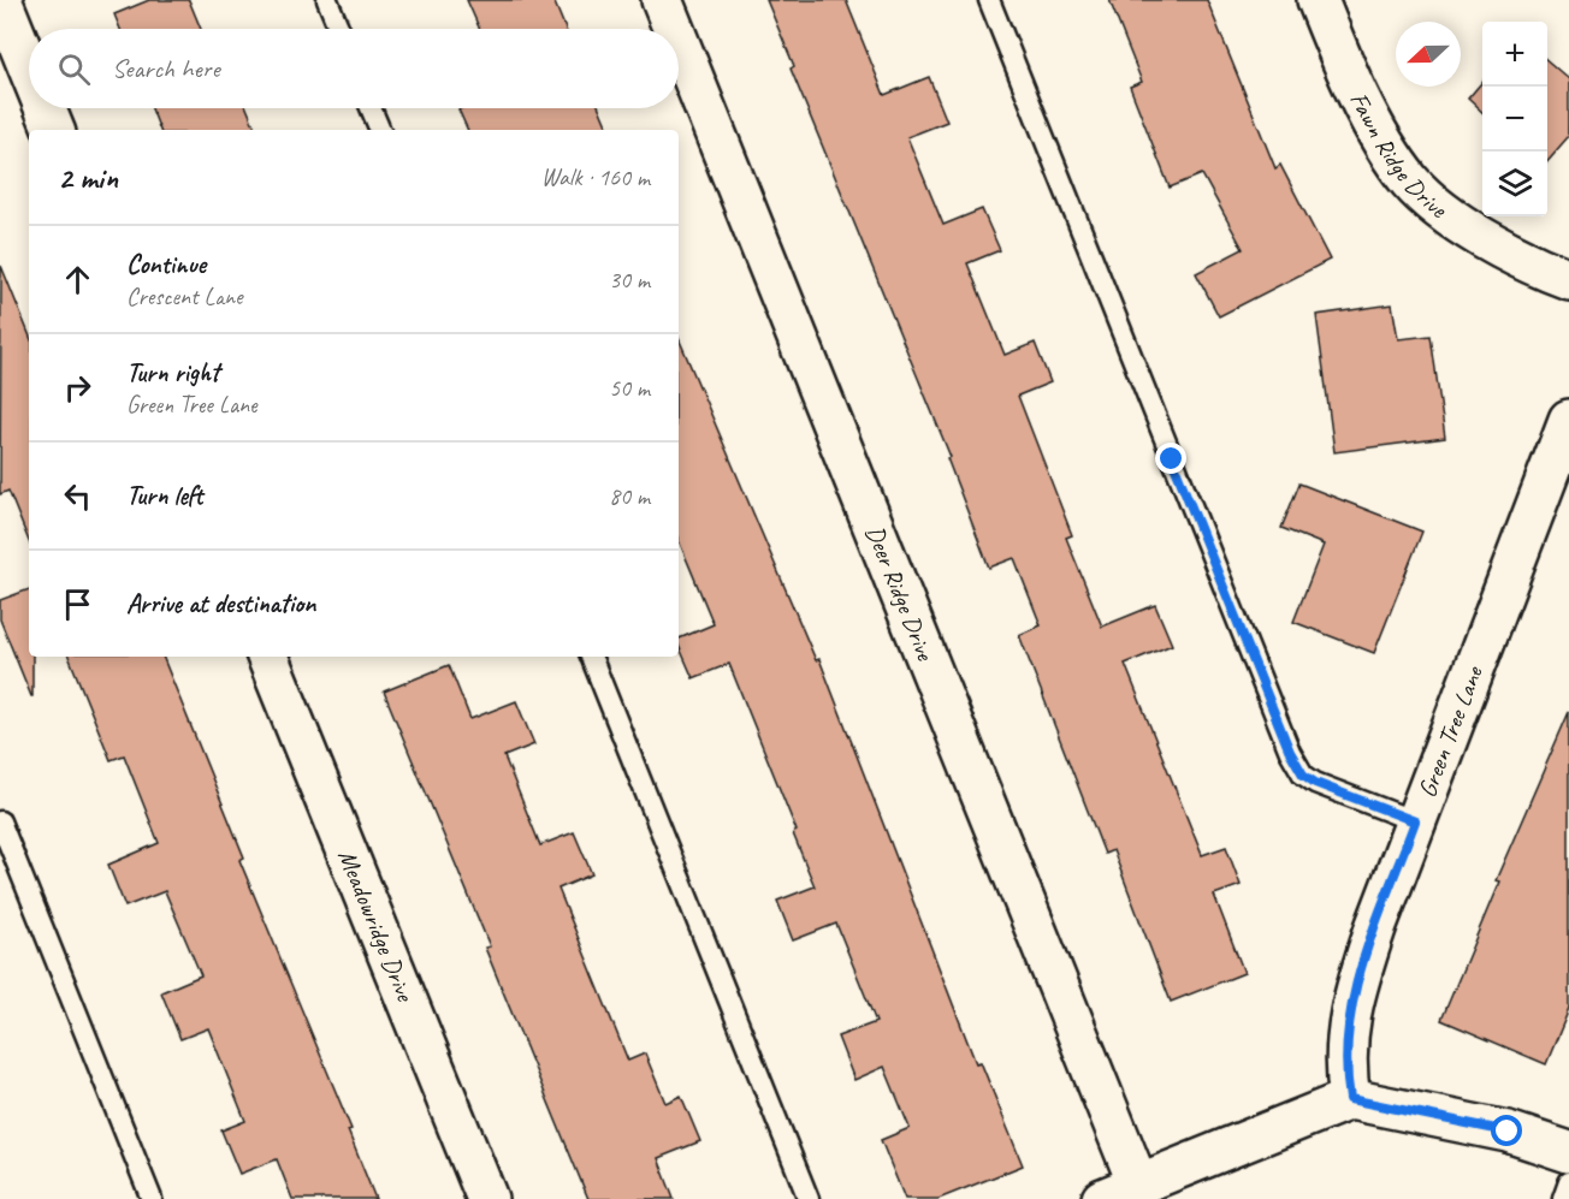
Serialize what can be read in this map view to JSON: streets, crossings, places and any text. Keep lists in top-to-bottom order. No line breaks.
{"streets":{"street":["Fawn Ridge Drive","Deer Ridge Drive","Green Tree Lane","Meadowridge Drive"]},"north":"left","page":{"map_buttons":["+","−"],"search":"Search here","heading":["2 min","Walk · 160 m"],"list":[["Continue","Crescent Lane","30 m"],["Turn right","Green Tree Lane","50 m"],["Turn left","80 m"],"Arrive at destination"]}}
